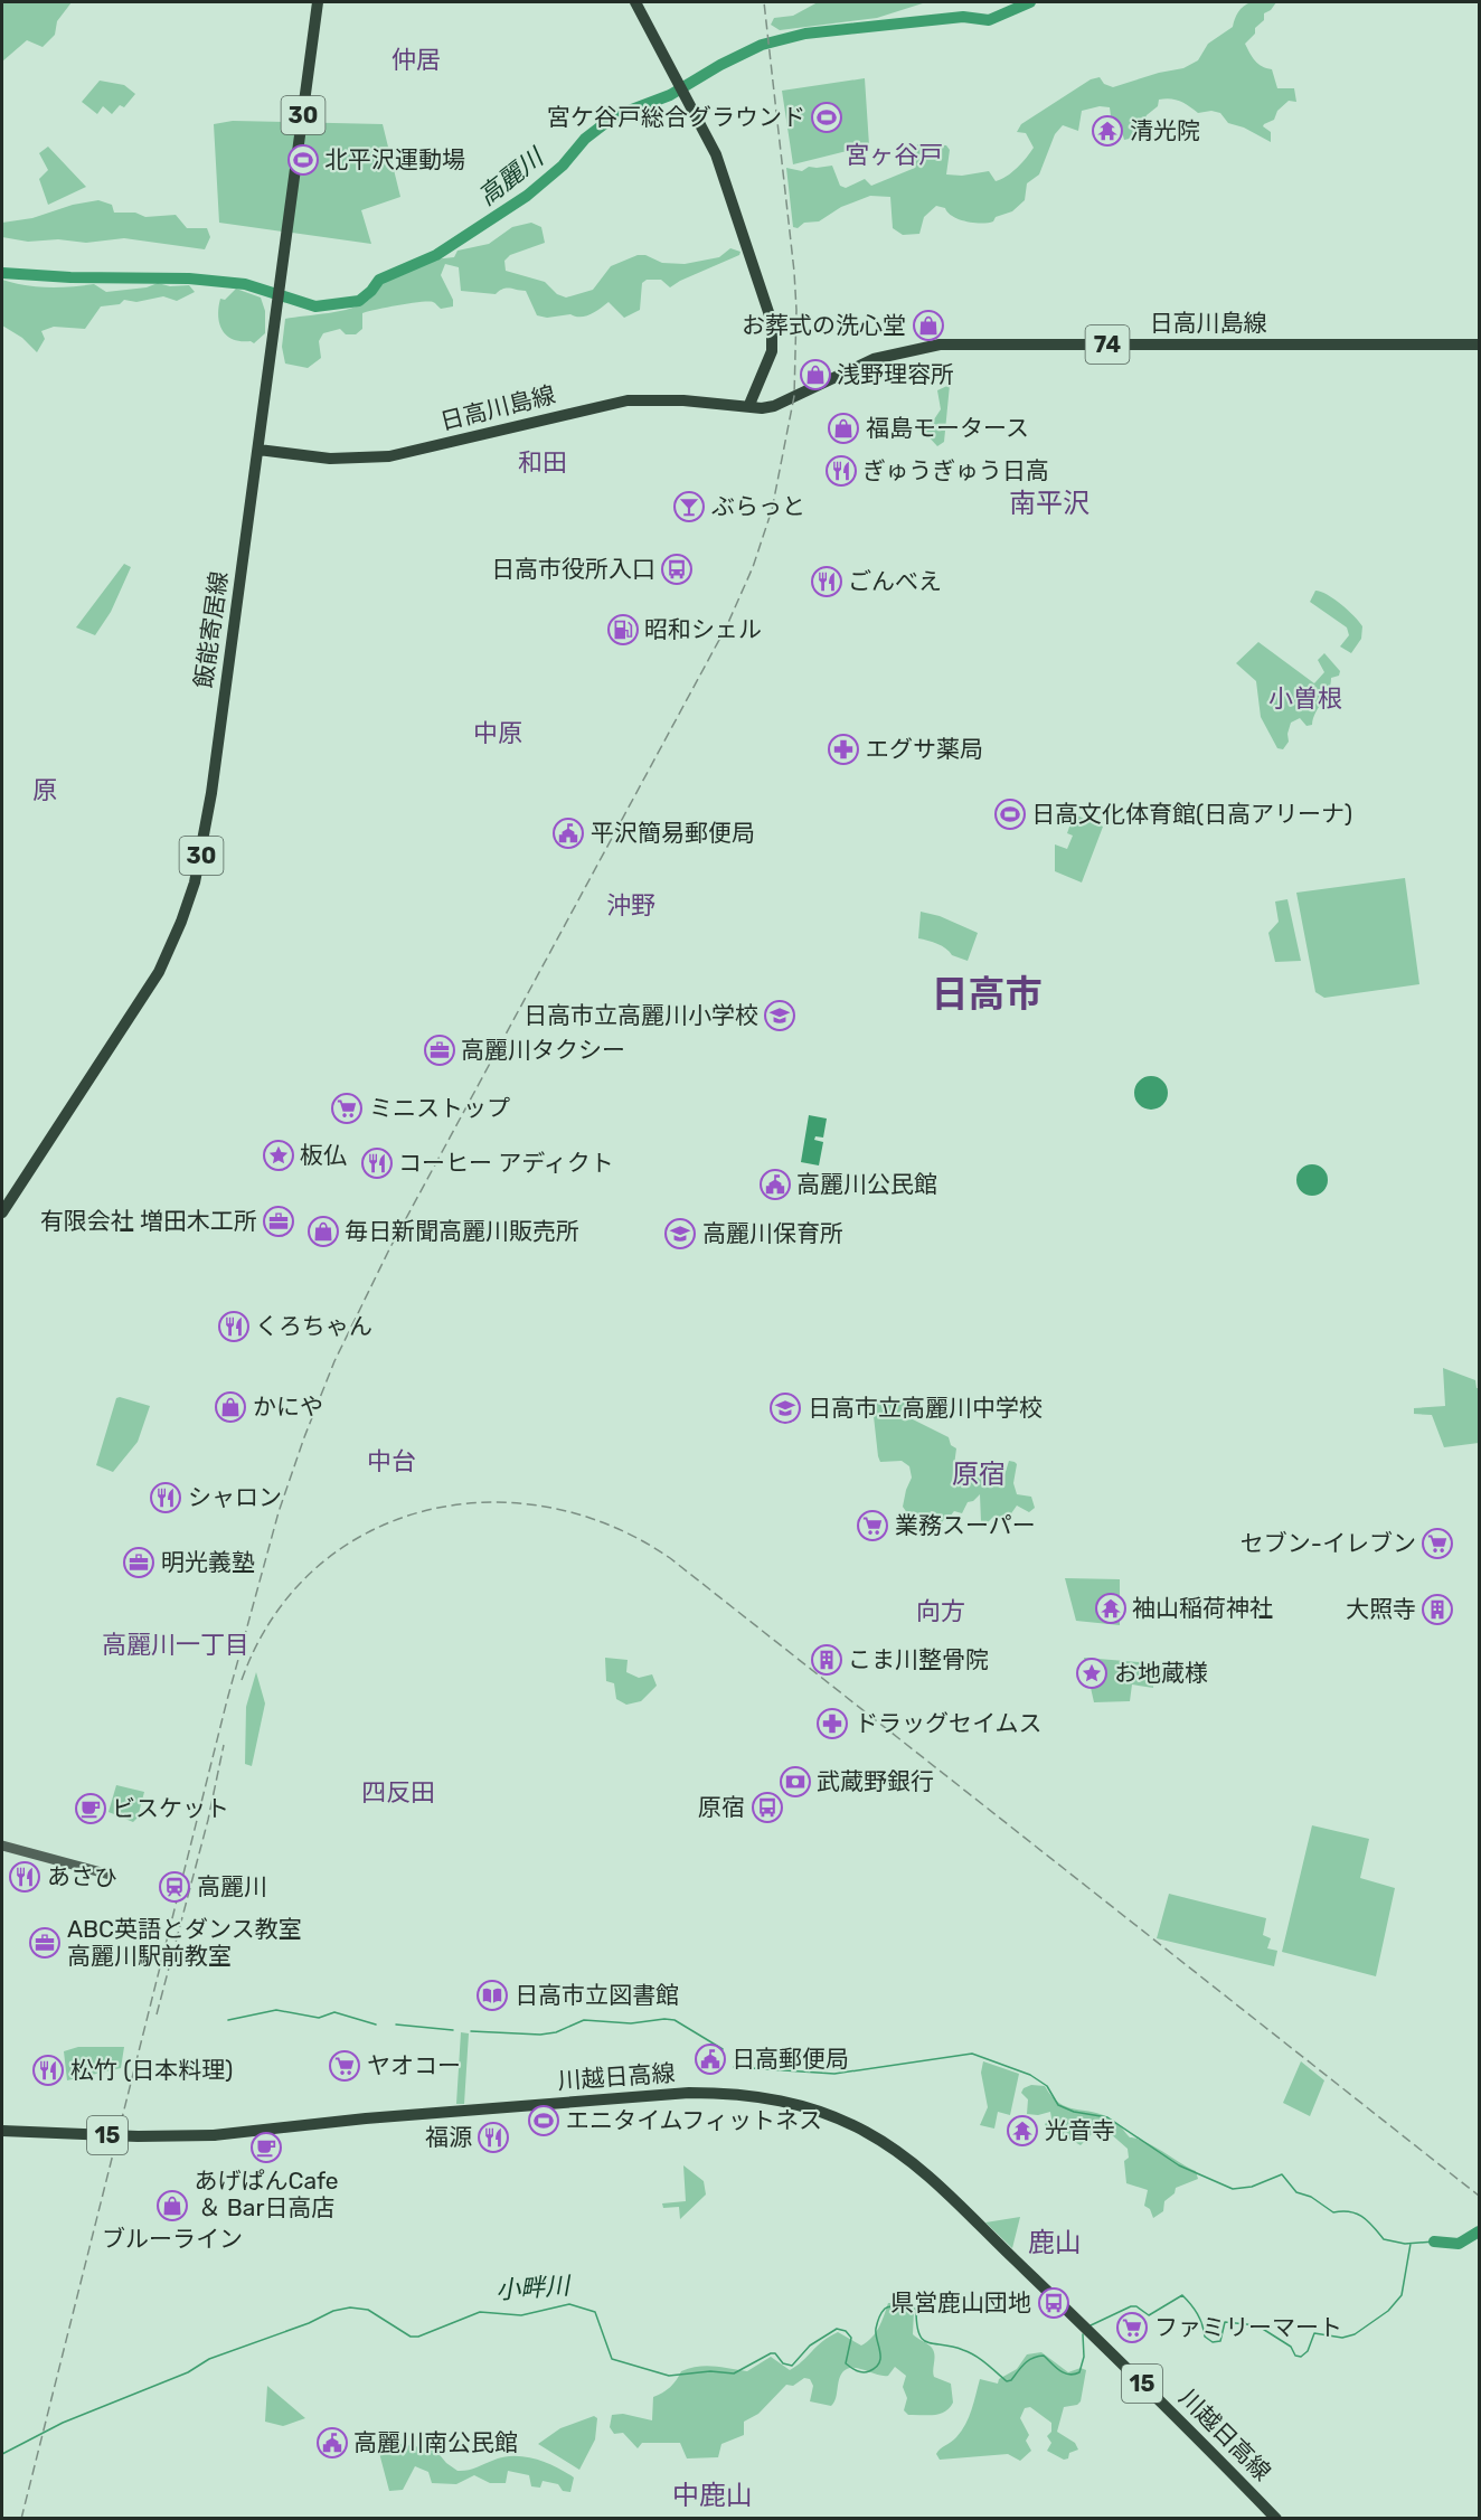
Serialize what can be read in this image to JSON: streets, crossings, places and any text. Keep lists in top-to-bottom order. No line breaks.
{"streets":{"main road":["30","日高川島線","74","飯能寄居線","川越日高線","15"]},"crossings":[["日高川島線","飯能寄居線"]],"districts":["仲居","宮ヶ谷戸","和田","南平沢","小曽根","中原","原","沖野","日高市","中台","原宿","向方","高麗川一丁目","四反田","鹿山","中鹿山"],"water":["高麗川","小畔川"],"places":{"sports":["宮ケ谷戸総合グラウンド","北平沢運動場","日高文化体育館(日高アリーナ)","エニタイムフィットネス"],"temple":["清光院","袖山稲荷神社","光音寺"],"shop":["お葬式の洗心堂","浅野理容所","福島モータース","毎日新聞高麗川販売所","かにや","ブルーライン"],"restaurant":["ぎゅうぎゅう日高","ごんべえ","コーヒー アディクト","くろちゃん","シャロン","あさひ","松竹 (日本料理)","福源"],"bar":["ぶらっと"],"bus stop":["日高市役所入口","原宿","県営鹿山団地"],"fuel station":["昭和シェル"],"pharmacy":["エグサ薬局","ドラッグセイムス"],"public building":["平沢簡易郵便局","高麗川公民館","日高郵便局","高麗川南公民館"],"school or university":["日高市立高麗川小学校","高麗川保育所","日高市立高麗川中学校"],"office":["高麗川タクシー","有限会社 増田木工所","明光義塾","ABC英語とダンス教室 高麗川駅前教室"],"supermarket":["ミニストップ","業務スーパー","セブン-イレブン","ヤオコー","ファミリーマート"],"place":["板仏","お地蔵様"],"building":["大照寺","こま川整骨院"],"bank":["武蔵野銀行"],"cafe":["ビスケット","あげぱんCafe ＆ Bar日高店"],"station":["高麗川"],"library":["日高市立図書館"]}}
